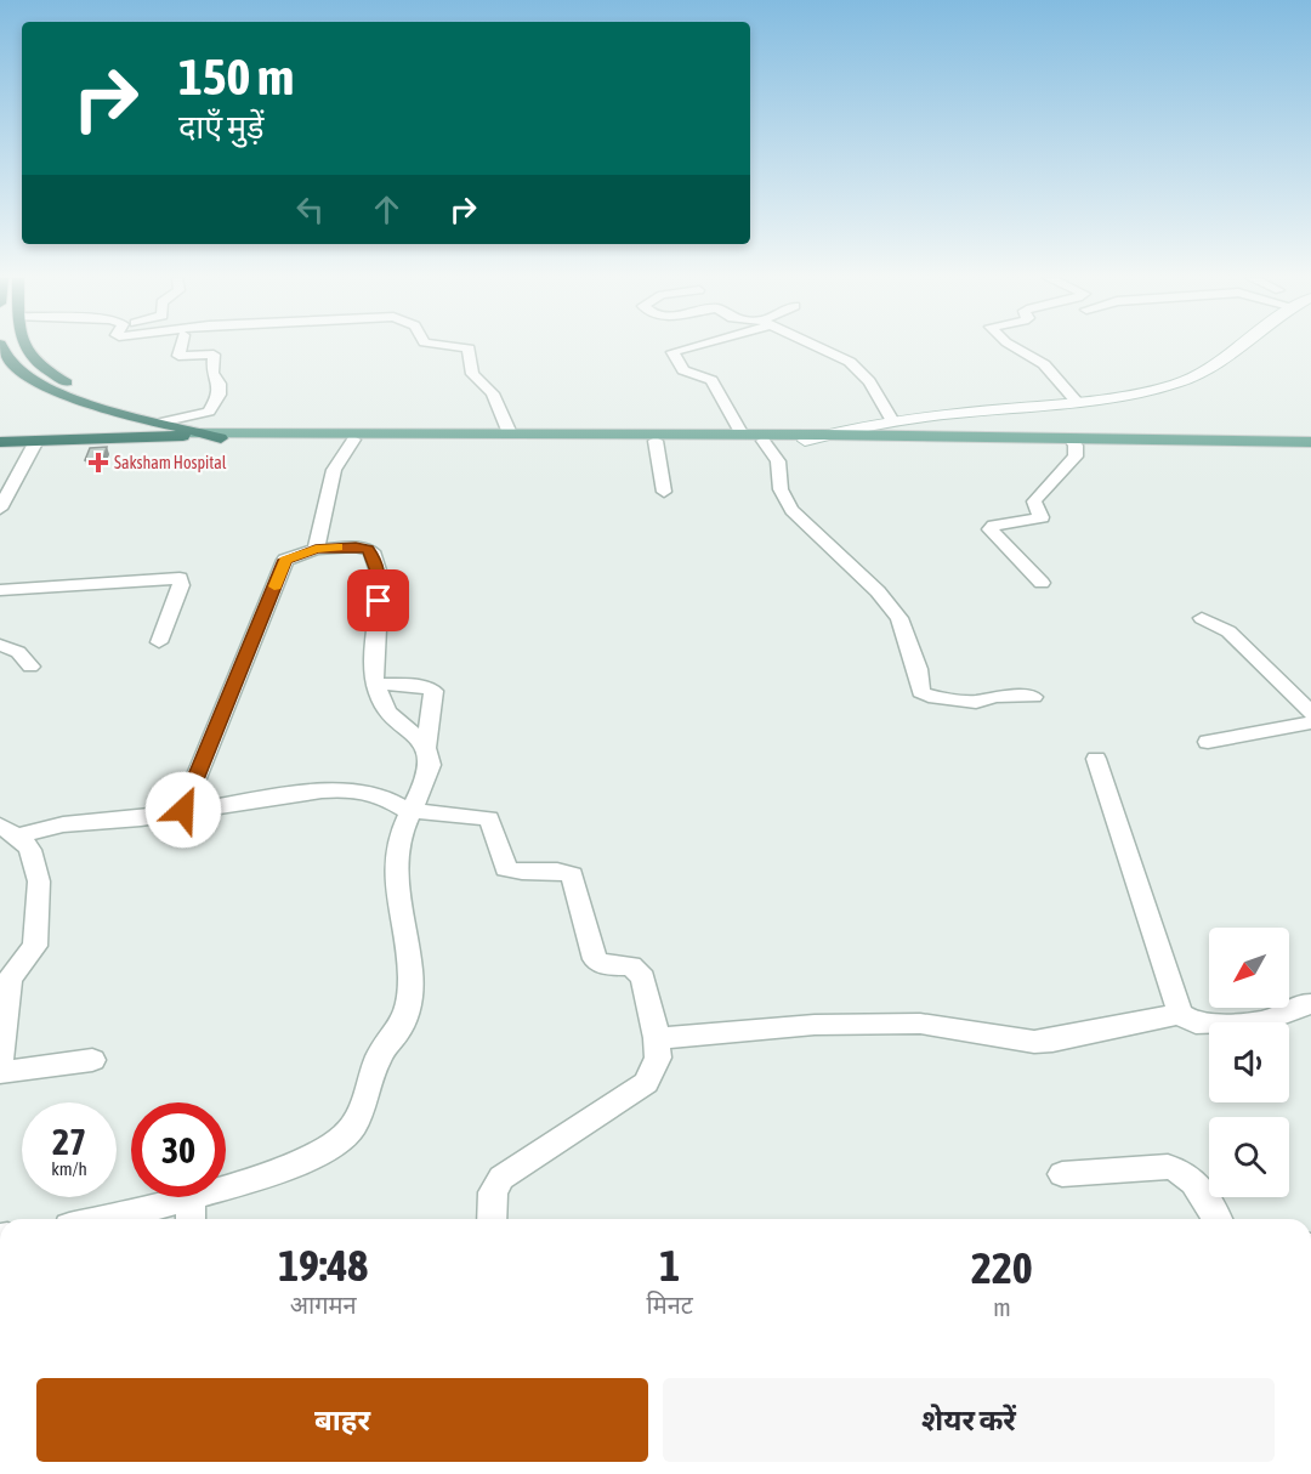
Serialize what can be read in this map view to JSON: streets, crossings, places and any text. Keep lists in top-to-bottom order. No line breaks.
{"places":{"health":["Saksham Hospital"]},"north":"bottom left","page":{"turn":["150 m","दाएँ मुड़ें"],"speed":"27 km/h","limit":"30","eta":["19:48","आगमन","1","मिनट","220","m"],"buttons":["बाहर","शेयर करें"]}}
